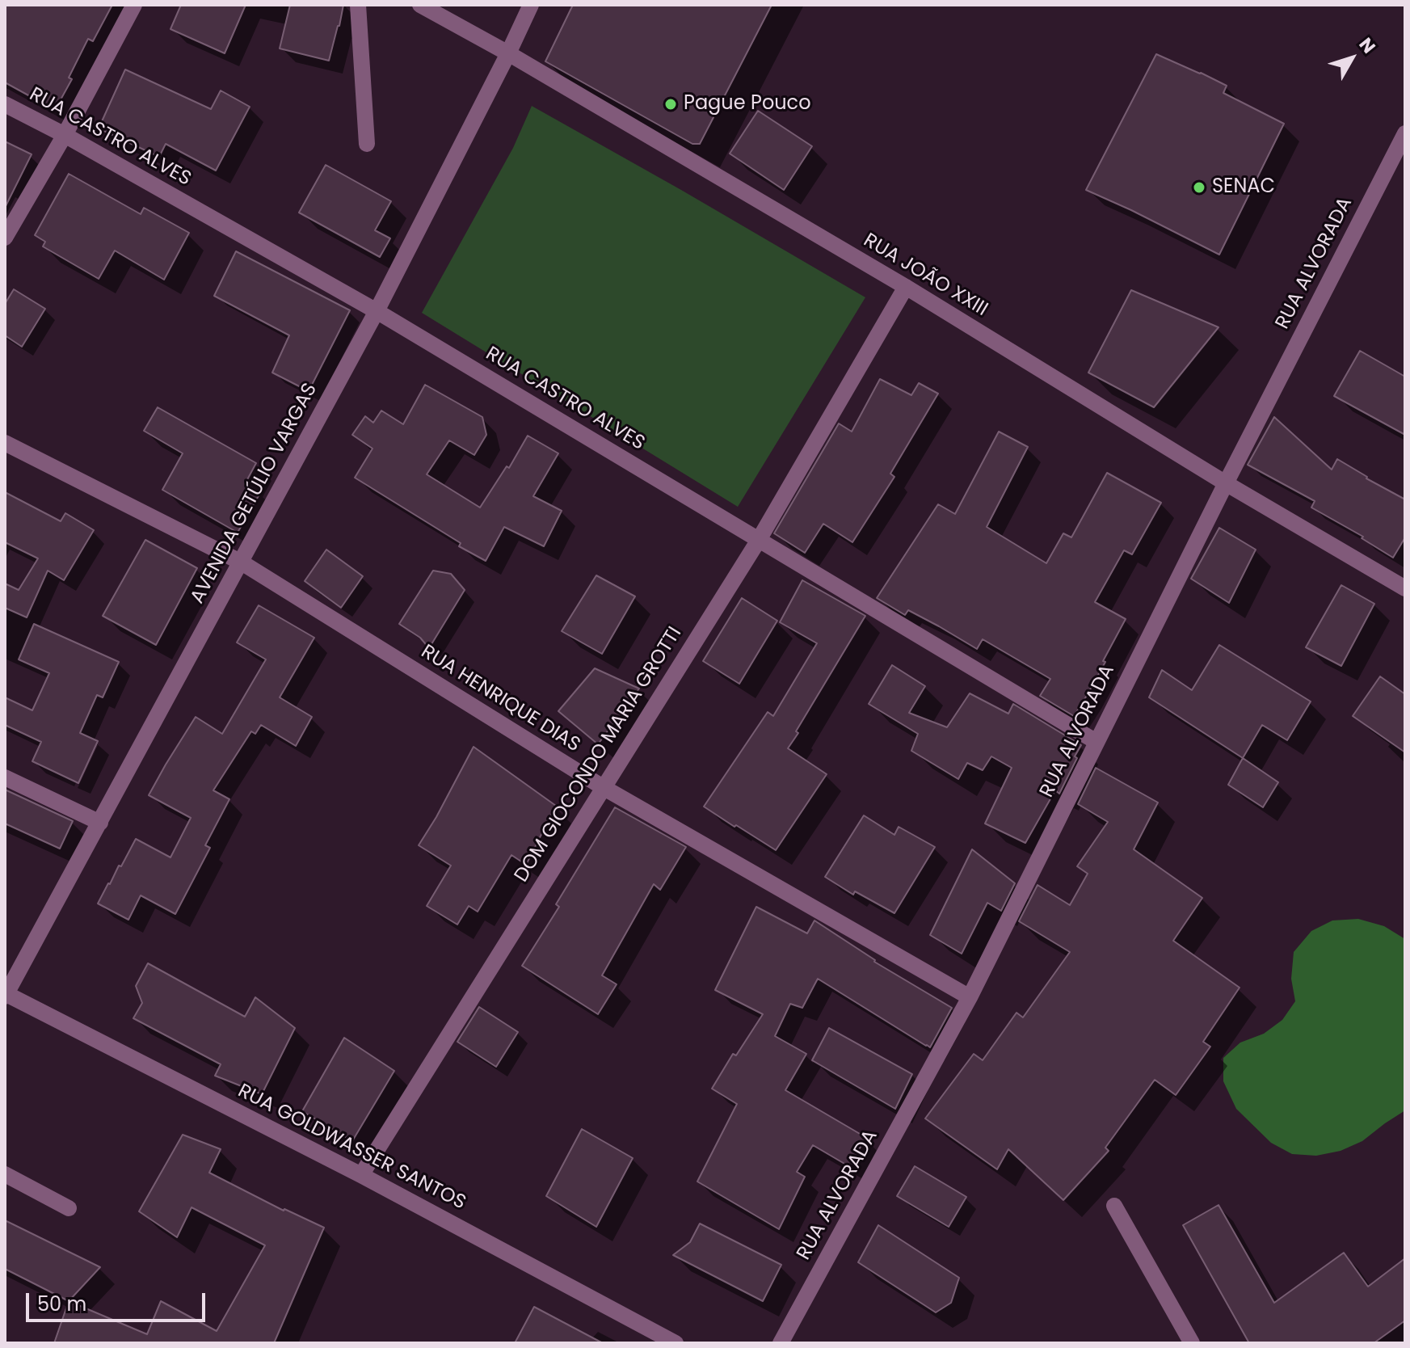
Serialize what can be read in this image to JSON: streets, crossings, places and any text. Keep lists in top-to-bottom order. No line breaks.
{"streets":{"street":["RUA CASTRO ALVES","RUA ALVORADA","RUA JOÃO XXIII","AVENIDA GETÚLIO VARGAS","RUA HENRIQUE DIAS","DOM GIOCONDO MARIA GROTTI","RUA GOLDWASSER SANTOS"]},"crossings":[["RUA CASTRO ALVES","RUA ALVORADA"],["RUA CASTRO ALVES","AVENIDA GETÚLIO VARGAS"],["RUA CASTRO ALVES","DOM GIOCONDO MARIA GROTTI"],["RUA ALVORADA","RUA JOÃO XXIII"],["RUA ALVORADA","RUA HENRIQUE DIAS"],["RUA JOÃO XXIII","AVENIDA GETÚLIO VARGAS"],["RUA JOÃO XXIII","DOM GIOCONDO MARIA GROTTI"],["AVENIDA GETÚLIO VARGAS","RUA HENRIQUE DIAS"],["AVENIDA GETÚLIO VARGAS","RUA GOLDWASSER SANTOS"],["RUA HENRIQUE DIAS","DOM GIOCONDO MARIA GROTTI"],["DOM GIOCONDO MARIA GROTTI","RUA GOLDWASSER SANTOS"]],"places":["Pague Pouco","SENAC"],"scale_bar":"50 m","north":"top right"}
